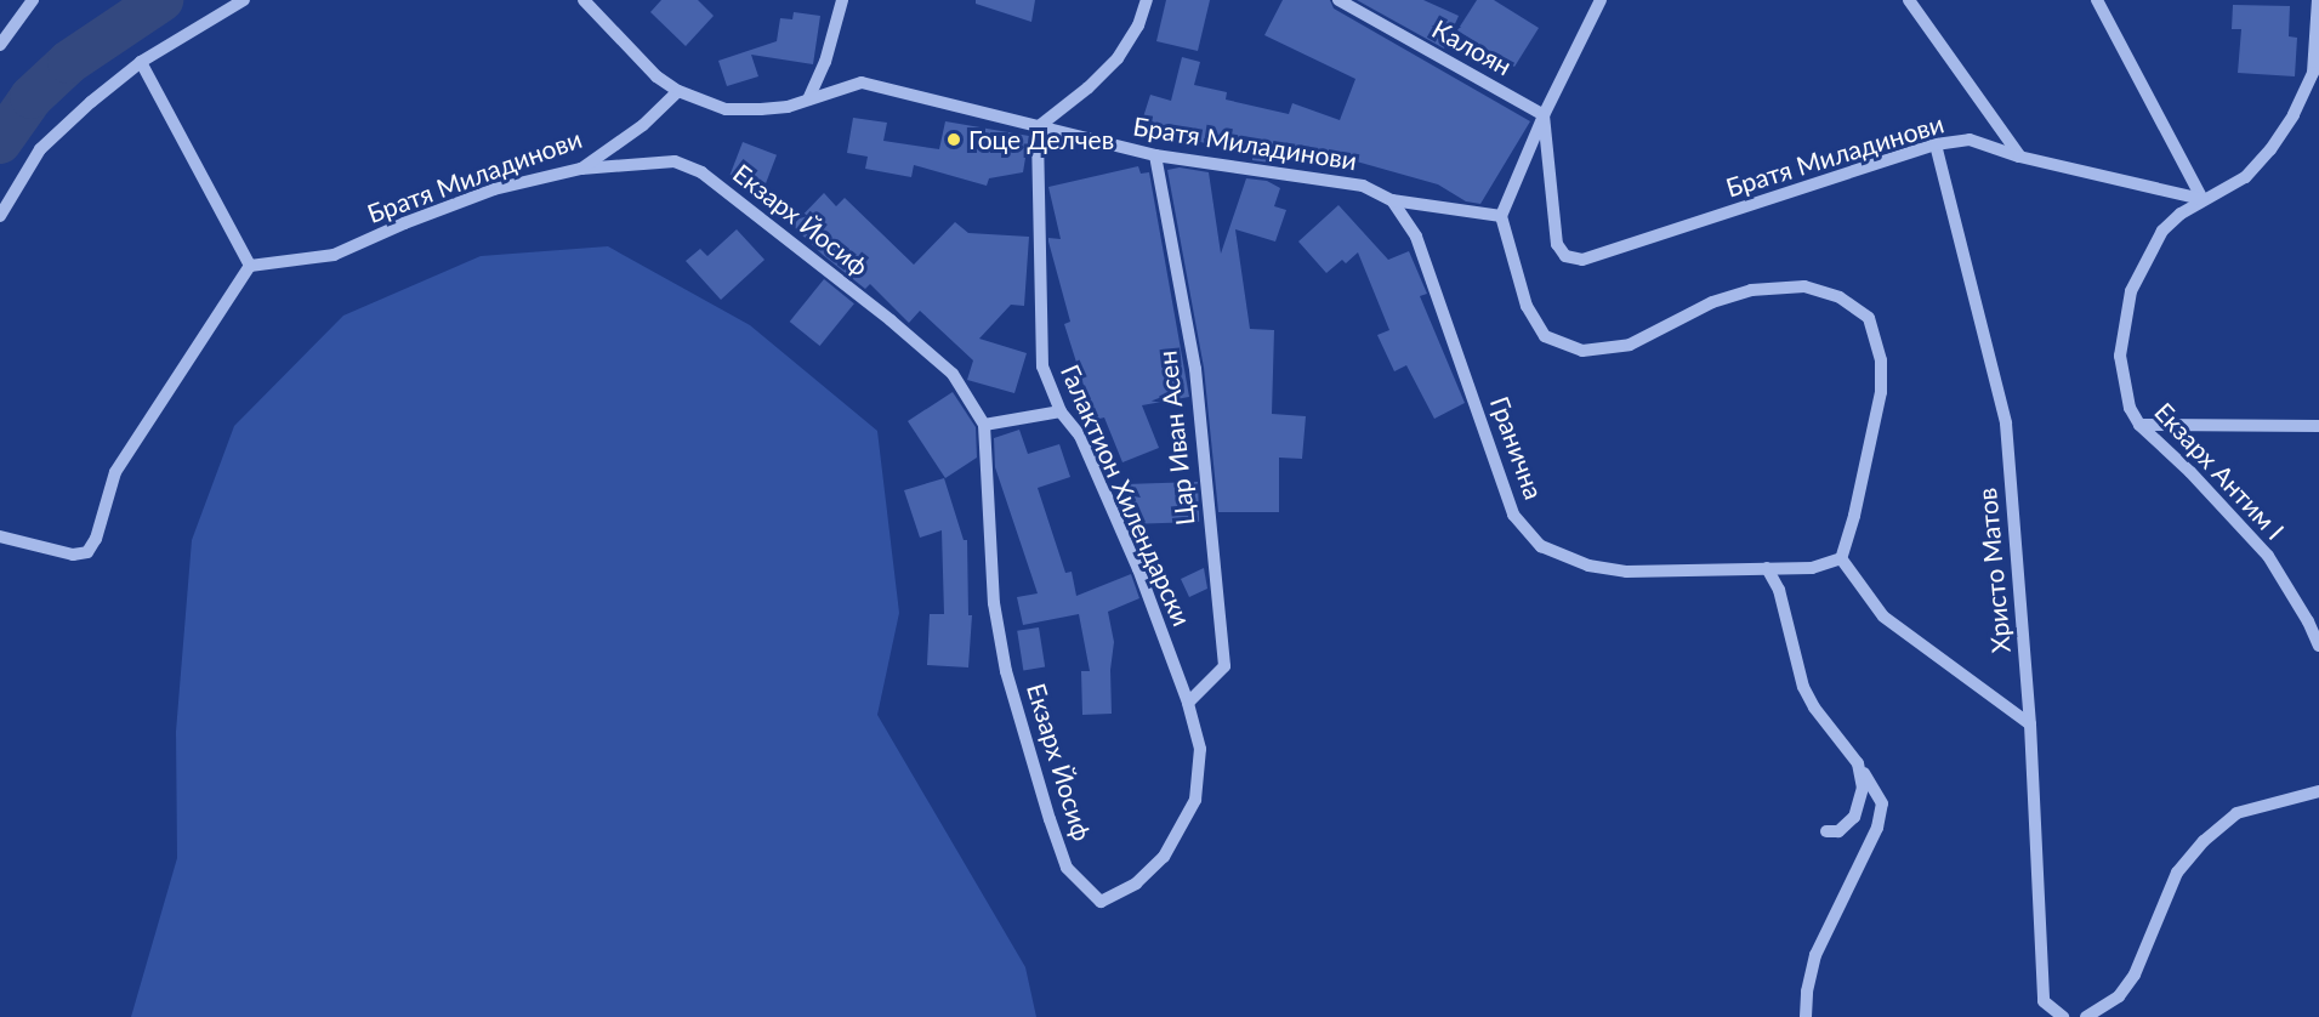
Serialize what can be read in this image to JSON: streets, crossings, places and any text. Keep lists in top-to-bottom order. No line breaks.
{"streets":{"street":["Калоян","Братя Миладинови","Екзарх Йосиф","Цар Иван Асен","Гранична","Екзарх Антим I","Галактион Хилендарски","Христо Матов"]},"crossings":[["Калоян","Братя Миладинови"],["Братя Миладинови","Екзарх Йосиф"],["Братя Миладинови","Цар Иван Асен"],["Братя Миладинови","Гранична"],["Братя Миладинови","Екзарх Антим I"],["Братя Миладинови","Галактион Хилендарски"],["Братя Миладинови","Христо Матов"],["Екзарх Йосиф","Цар Иван Асен"],["Екзарх Йосиф","Галактион Хилендарски"],["Цар Иван Асен","Галактион Хилендарски"]],"places":["Гоце Делчев"]}
